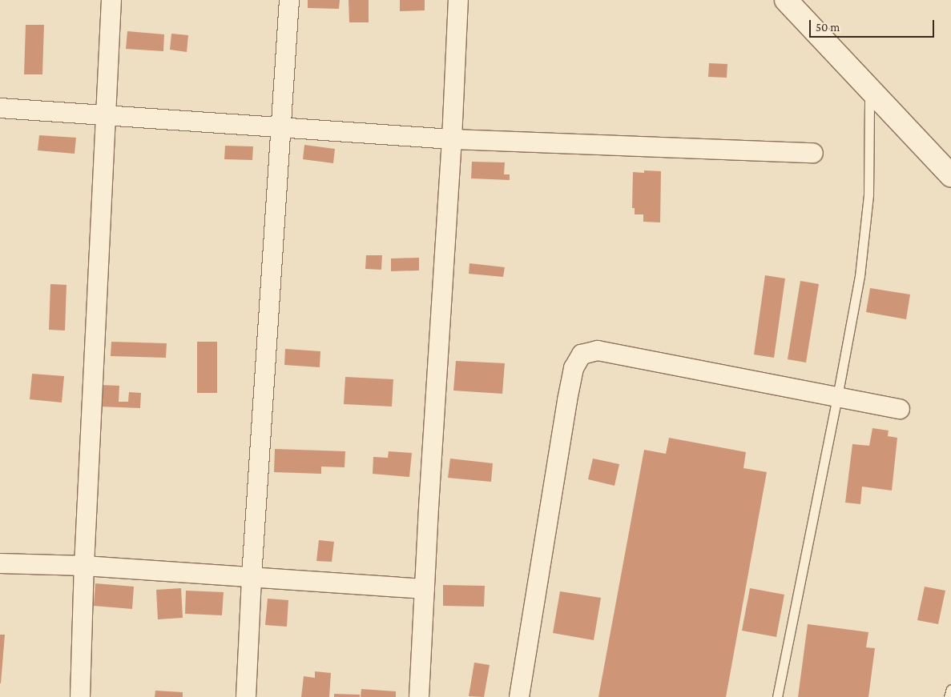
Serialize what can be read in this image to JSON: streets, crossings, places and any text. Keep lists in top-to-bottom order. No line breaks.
{"scale_bar":"50 m"}
